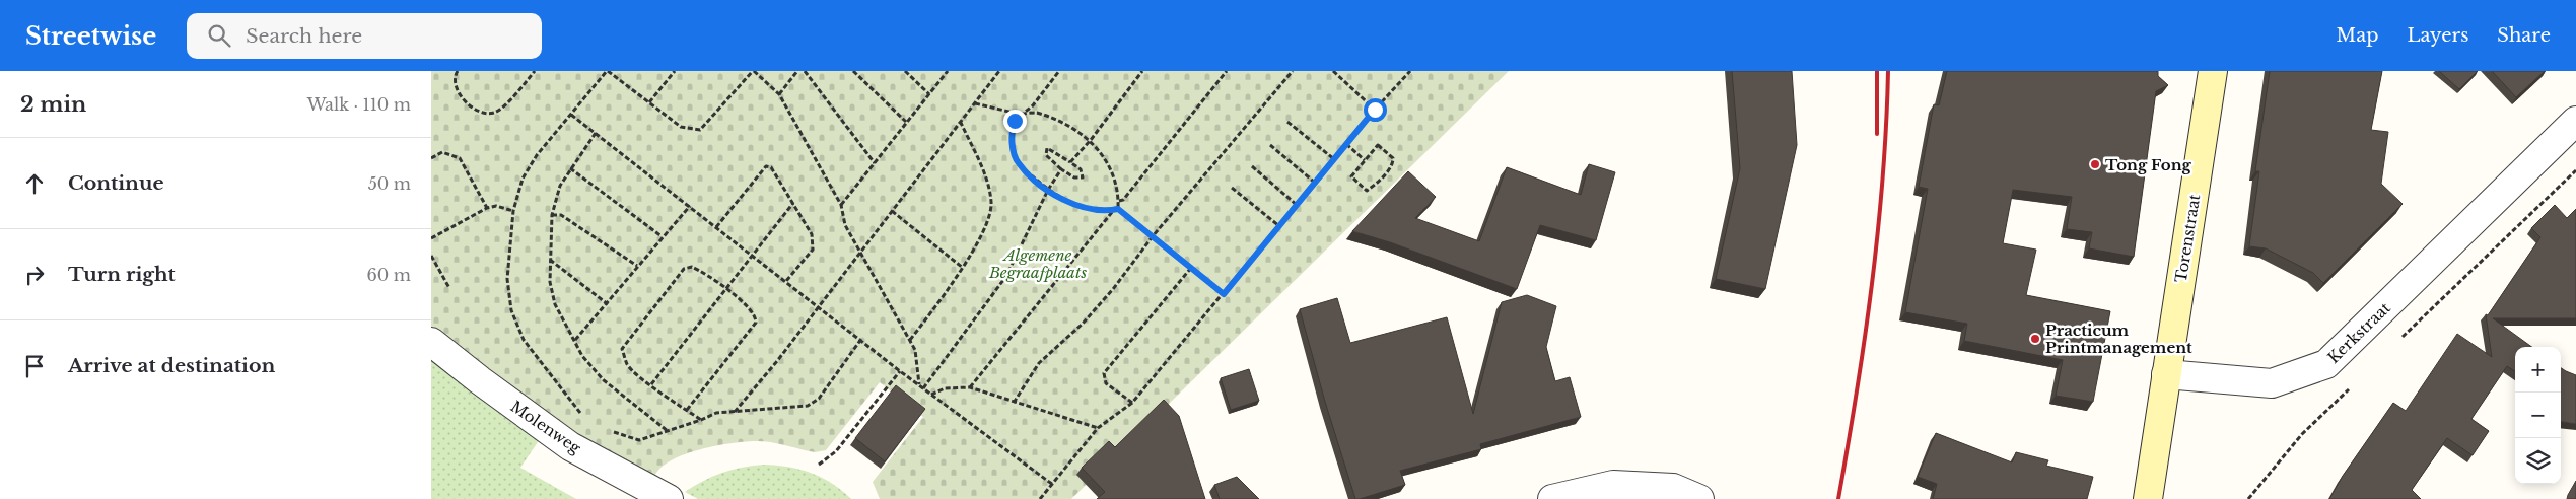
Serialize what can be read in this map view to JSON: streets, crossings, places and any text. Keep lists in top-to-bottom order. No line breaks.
{"streets":{"main road":["Torenstraat"],"street":["Kerkstraat","Molenweg"]},"crossings":[["Torenstraat","Kerkstraat"]],"parks":["Algemene Begraafplaats"],"places":["Tong Fong","Practicum Printmanagement"],"page":{"header":"Streetwise","search":"Search here","nav":["Map","Layers","Share"],"heading":["2 min","Walk · 110 m"],"list":[["Continue","50 m"],["Turn right","60 m"],"Arrive at destination"],"map_buttons":["+","−"]}}
